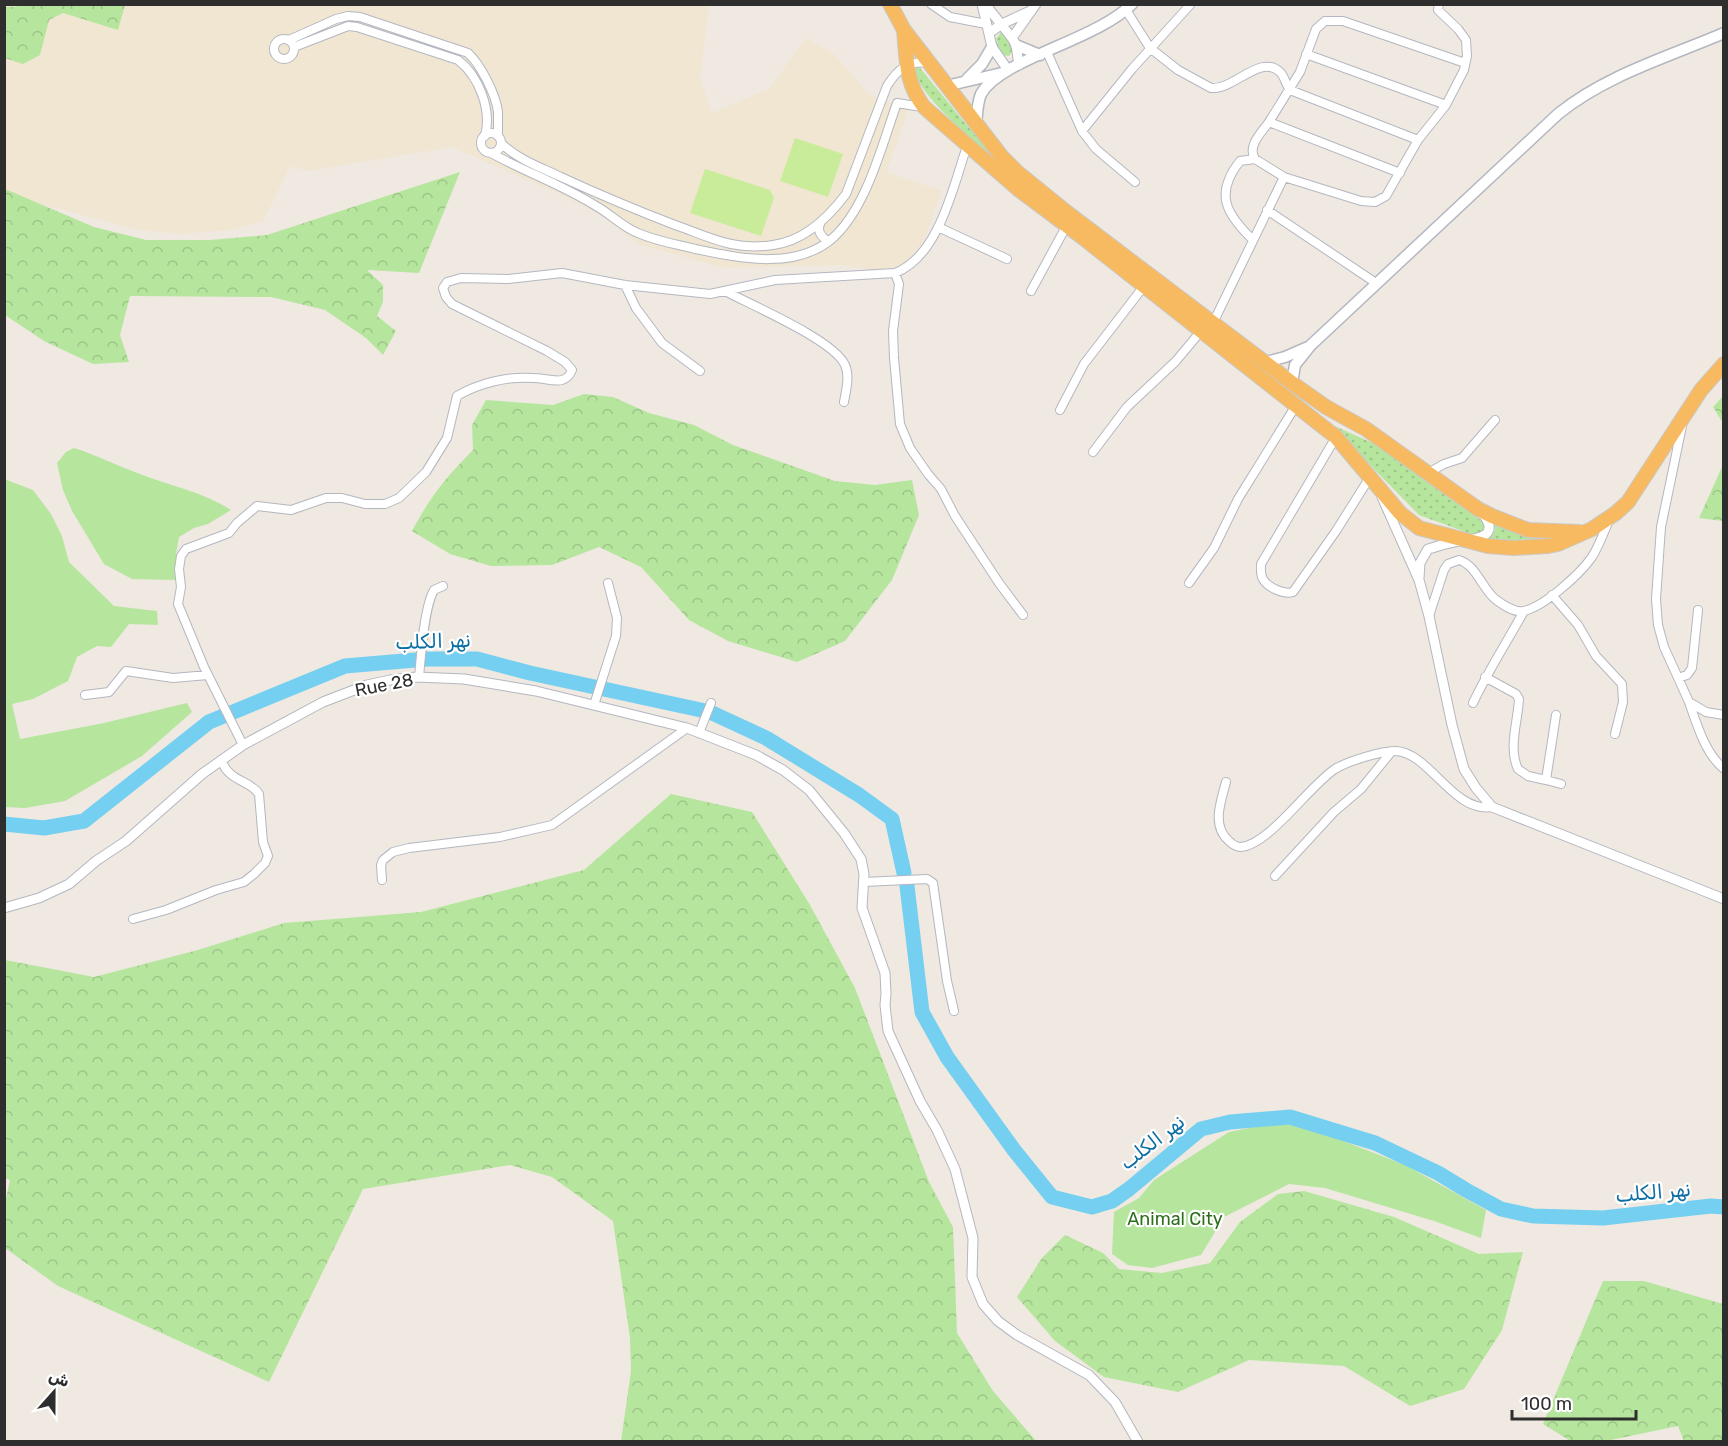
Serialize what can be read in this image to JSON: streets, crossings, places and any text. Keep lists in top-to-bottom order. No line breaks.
{"streets":{"street":["Rue 28"]},"water":["نهر الكلب"],"parks":["Animal City"],"scale_bar":"100 m","north":"top"}
